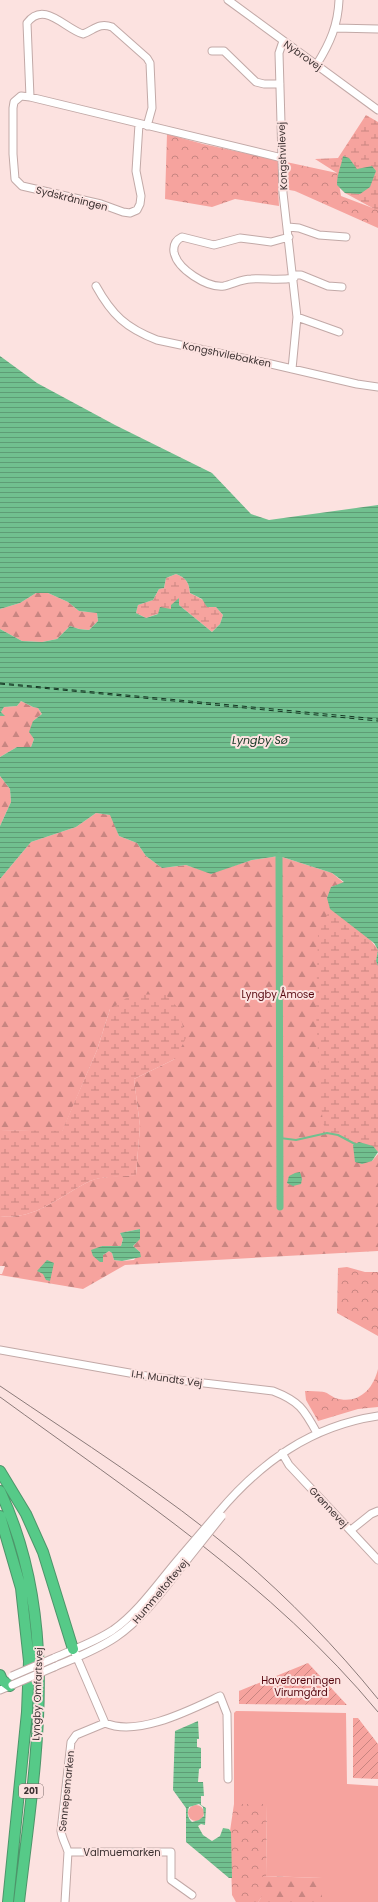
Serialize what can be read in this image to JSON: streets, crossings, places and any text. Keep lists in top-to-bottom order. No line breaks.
{"streets":{"highway":["Lyngby Omfartsvej","201"],"street":["Nybrovej","Kongshvilevej","Sydskråningen","Kongshvilebakken","I.H. Mundts Vej","Grønnevej","Hummeltoftevej","Sennepsmarken","Valmuemarken"]},"crossings":[["Nybrovej","Kongshvilevej"],["Kongshvilevej","Kongshvilebakken"],["I.H. Mundts Vej","Hummeltoftevej"],["Grønnevej","Hummeltoftevej"],["Sennepsmarken","Valmuemarken"]],"water":["Lyngby Sø"],"parks":["Lyngby Åmose","Haveforeningen Virumgård"]}
